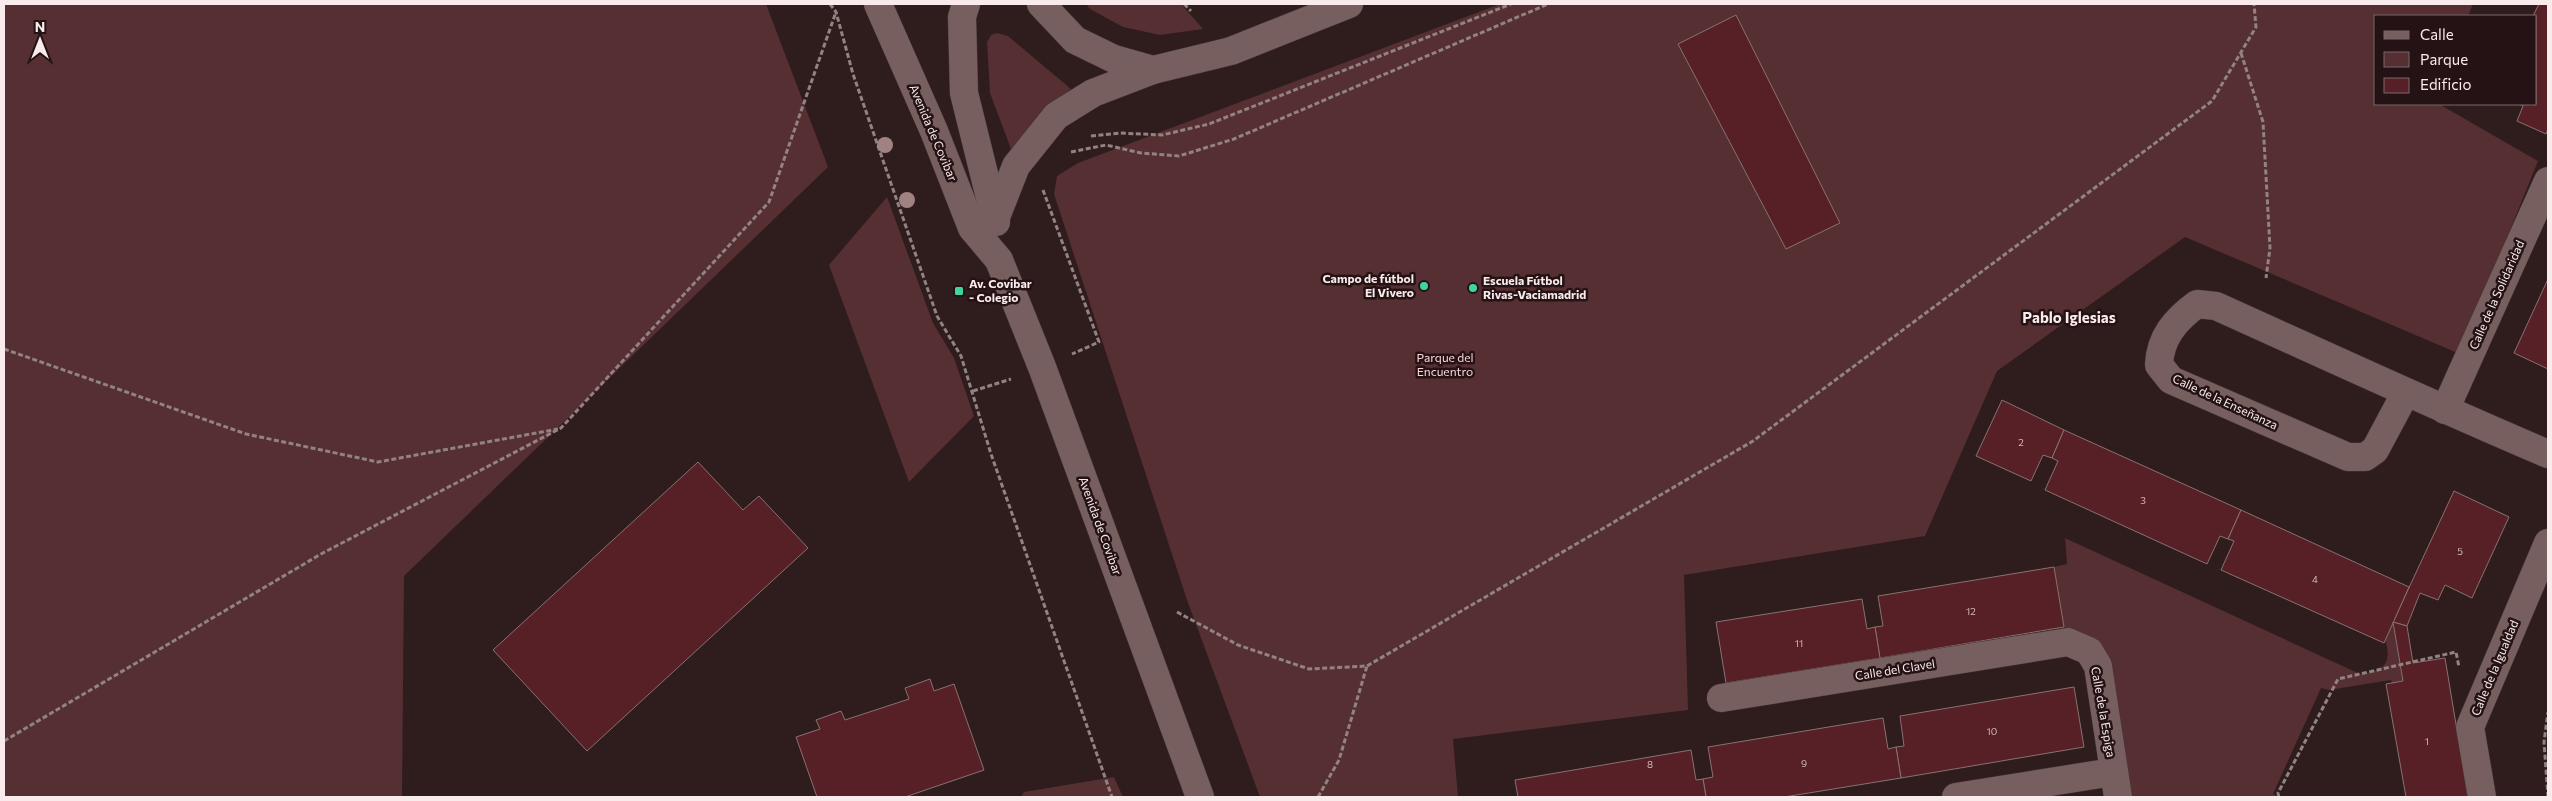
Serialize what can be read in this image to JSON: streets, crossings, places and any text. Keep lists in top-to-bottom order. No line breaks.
{"streets":{"street":["Avenida de Covibar","Calle de la Solidaridad","Calle de la Enseñanza","Calle de la Igualdad","Calle del Clavel","Calle de la Espiga"]},"crossings":[["Calle de la Solidaridad","Calle de la Enseñanza"],["Calle del Clavel","Calle de la Espiga"]],"districts":["Pablo Iglesias"],"parks":["Parque del Encuentro"],"places":{"other":["Campo de fútbol El Vivero","Escuela Fútbol Rivas-Vaciamadrid"],"transit":["Av. Covibar - Colegio"]},"house_numbers":["2","3","5","4","12","11","10","1","9","8"],"legend":["Calle","Parque","Edificio"],"north":"top"}
